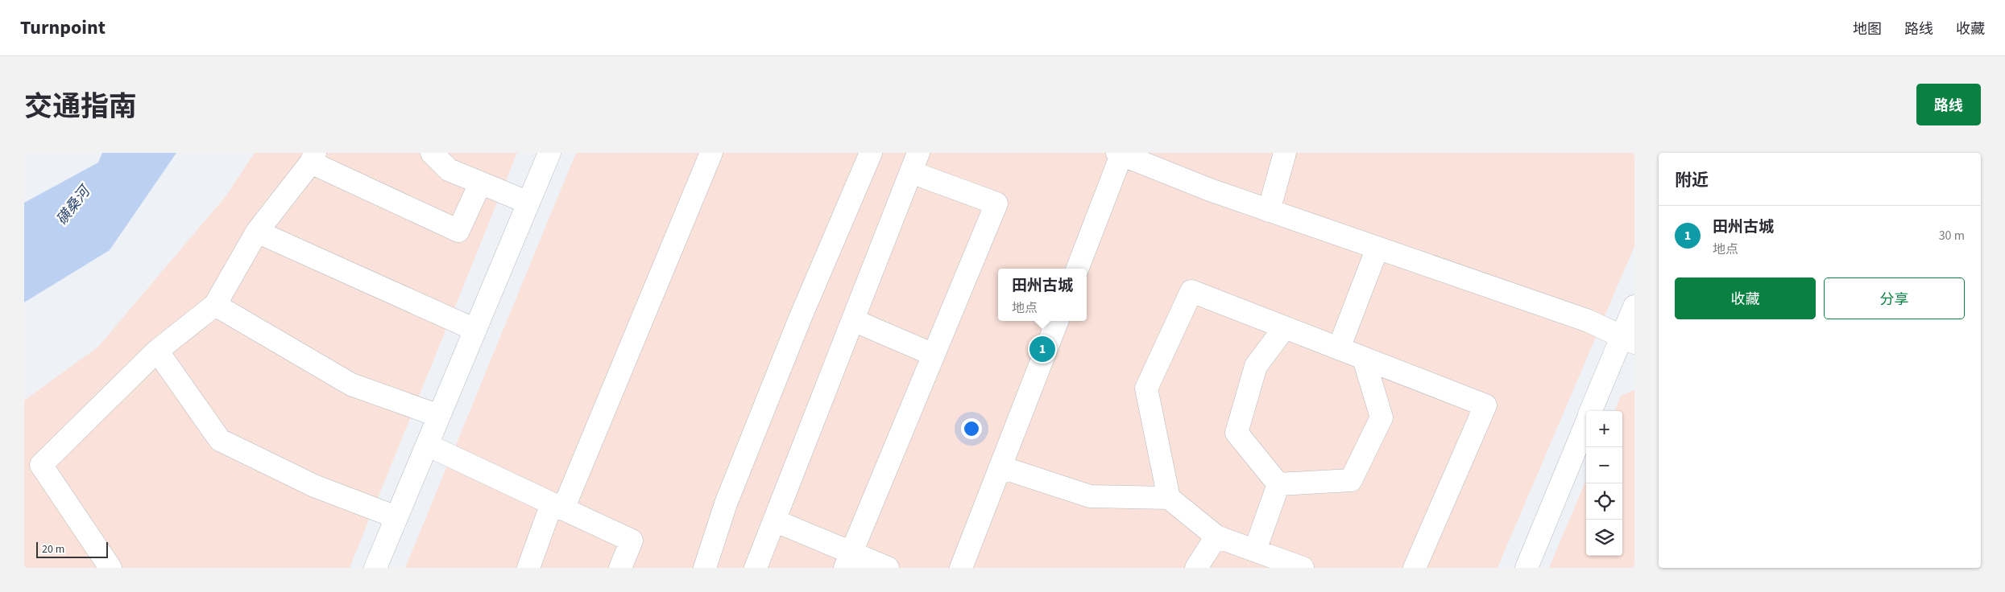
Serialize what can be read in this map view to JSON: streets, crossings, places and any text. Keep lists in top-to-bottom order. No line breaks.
{"water":["磺桑河"],"scale_bar":"20 m","page":{"header":"Turnpoint","nav":["地图","路线","收藏"],"title":"交通指南","buttons":["路线",["收藏","分享"]],"heading":"附近","list":[{"mark":"1","name":"田州古城","note":"地点","value":"30 m"}],"popup":["田州古城","地点"],"pins":"1","map_buttons":["+","−"],"scale":"20 m"}}
